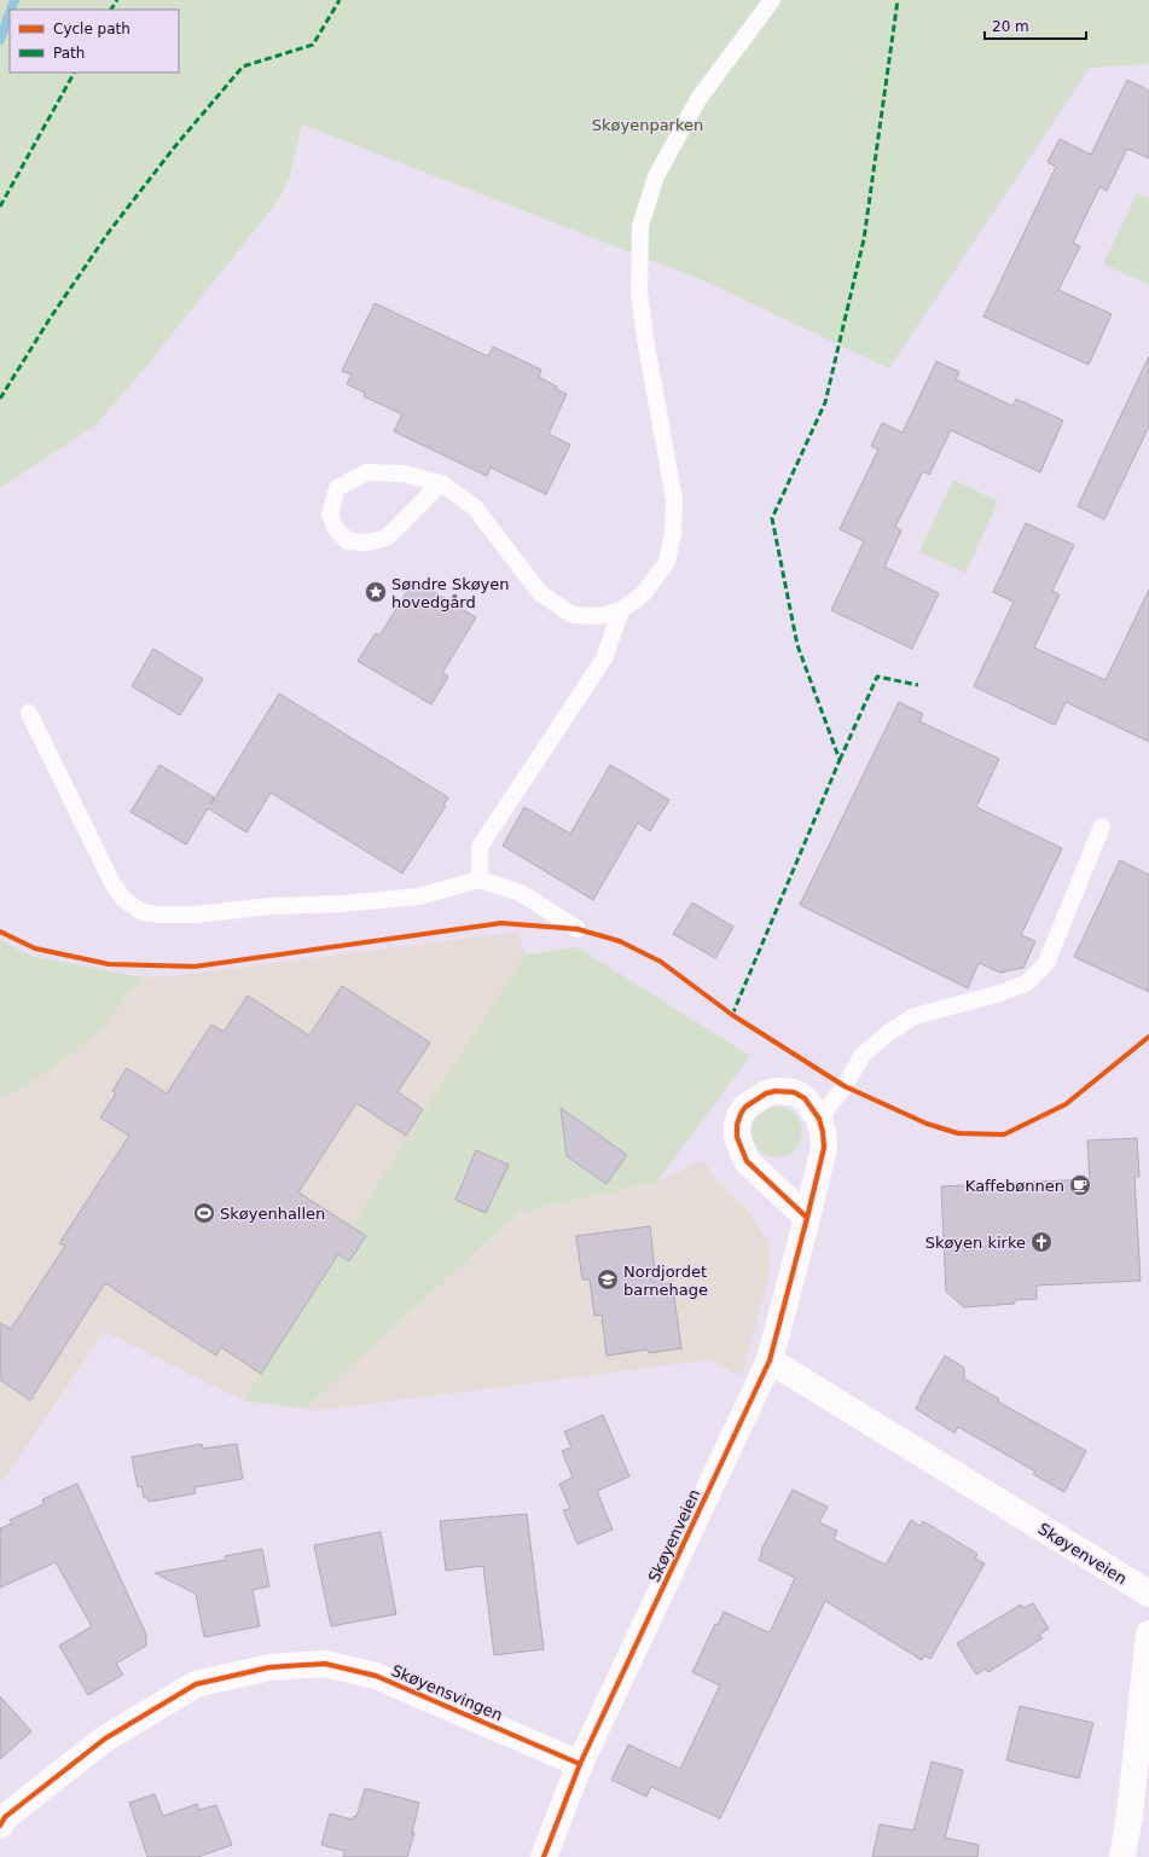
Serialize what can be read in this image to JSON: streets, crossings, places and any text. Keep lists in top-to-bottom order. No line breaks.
{"streets":{"street":["Skøyenveien","Skøyensvingen"]},"crossings":[["Skøyenveien","Skøyensvingen"]],"parks":["Skøyenparken"],"places":{"place":["Søndre Skøyen hovedgård"],"cafe":["Kaffebønnen"],"sports":["Skøyenhallen"],"church":["Skøyen kirke"],"school or university":["Nordjordet barnehage"]},"legend":["Cycle path","Path"],"scale_bar":"20 m"}
